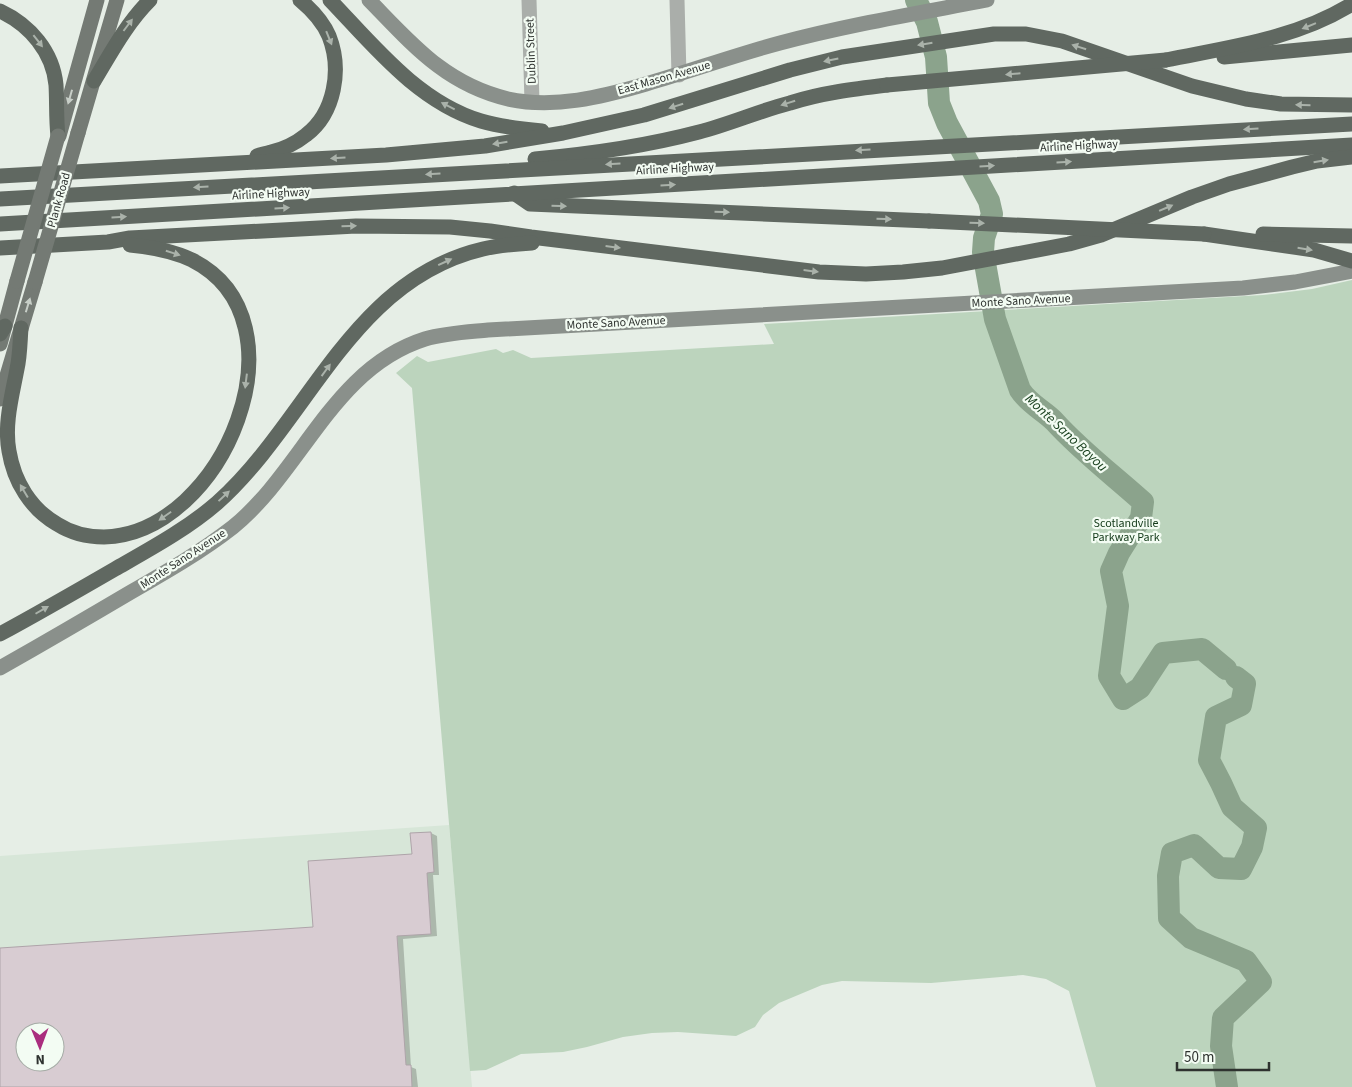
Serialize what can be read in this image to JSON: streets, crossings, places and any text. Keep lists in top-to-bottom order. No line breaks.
{"streets":{"highway":["Airline Highway"],"main road":["Plank Road"],"street":["Dublin Street","East Mason Avenue","Monte Sano Avenue"]},"crossings":[["Dublin Street","East Mason Avenue"]],"water":["Monte Sano Bayou"],"parks":["Scotlandville Parkway Park"],"scale_bar":"50 m","north":"bottom"}
